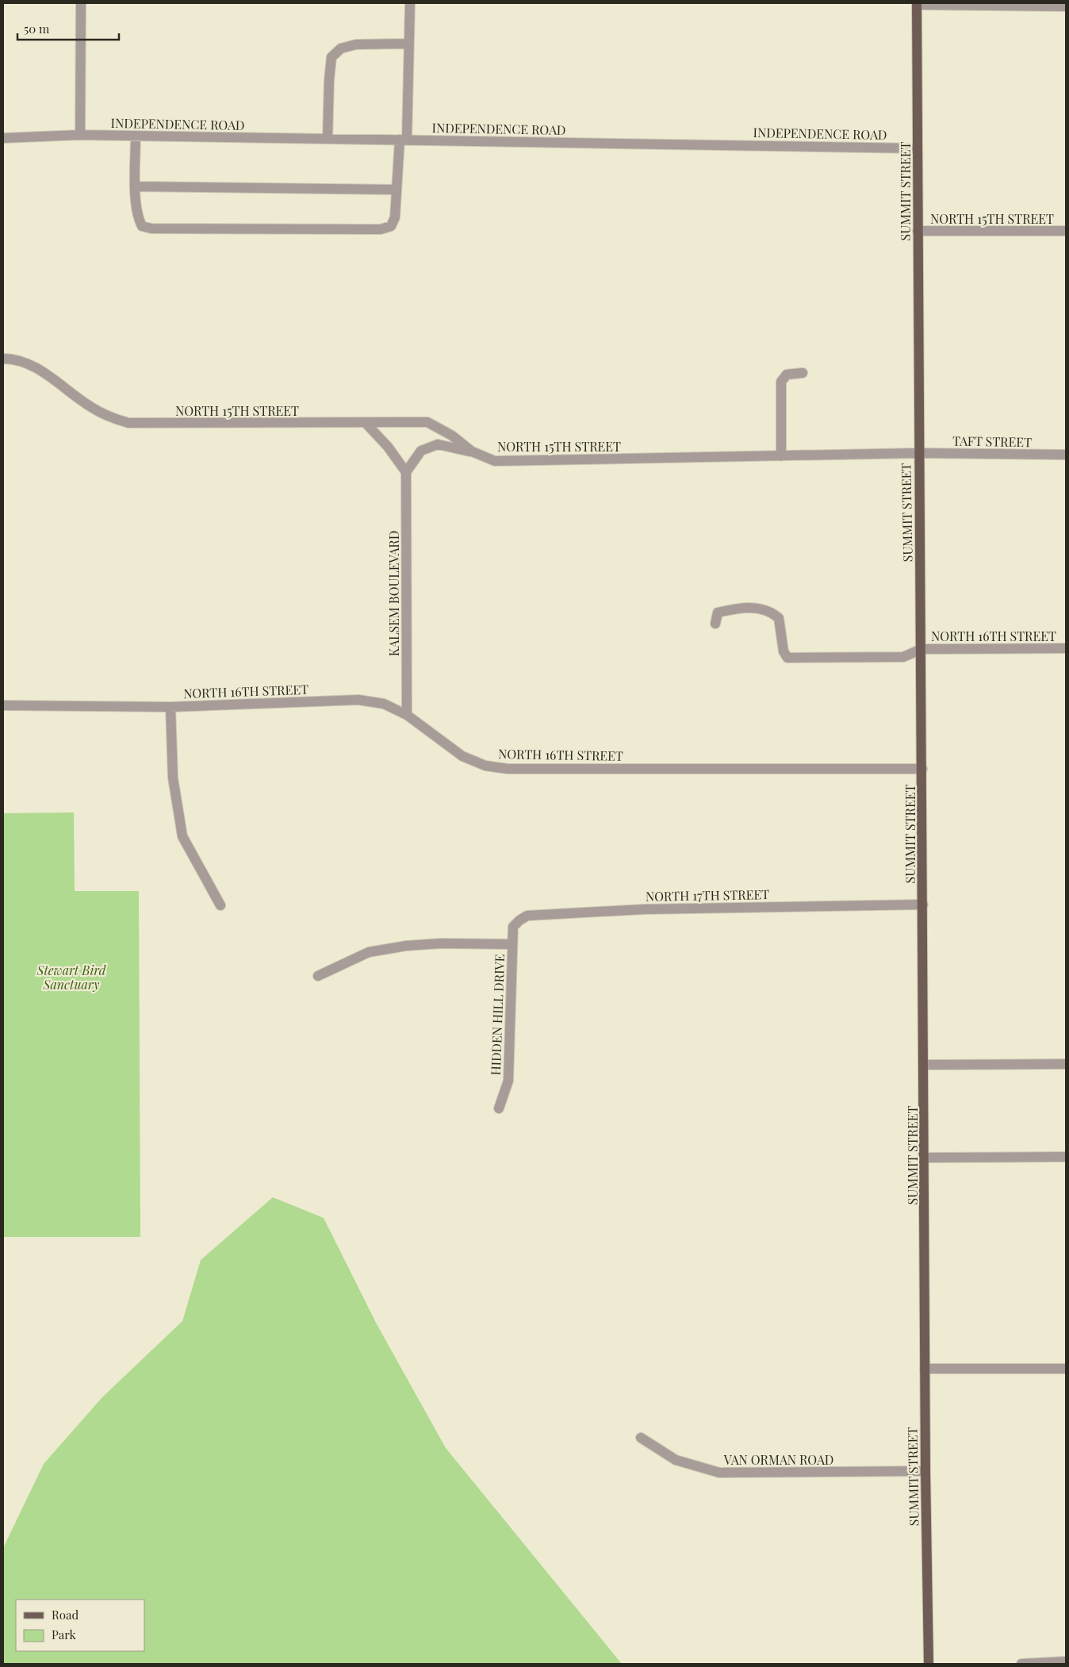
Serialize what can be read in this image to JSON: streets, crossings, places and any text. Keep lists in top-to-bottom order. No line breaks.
{"streets":{"main road":["SUMMIT STREET"],"street":["INDEPENDENCE ROAD","NORTH 15TH STREET","TAFT STREET","KALSEM BOULEVARD","NORTH 16TH STREET","NORTH 17TH STREET","HIDDEN HILL DRIVE","VAN ORMAN ROAD"]},"crossings":[["INDEPENDENCE ROAD","SUMMIT STREET"],["SUMMIT STREET","NORTH 15TH STREET"],["SUMMIT STREET","TAFT STREET"],["SUMMIT STREET","NORTH 16TH STREET"],["SUMMIT STREET","NORTH 17TH STREET"],["SUMMIT STREET","VAN ORMAN ROAD"],["NORTH 15TH STREET","TAFT STREET"],["KALSEM BOULEVARD","NORTH 16TH STREET"],["NORTH 17TH STREET","HIDDEN HILL DRIVE"]],"parks":["Stewart Bird Sanctuary"],"legend":["Road","Park"],"scale_bar":"50 m"}
